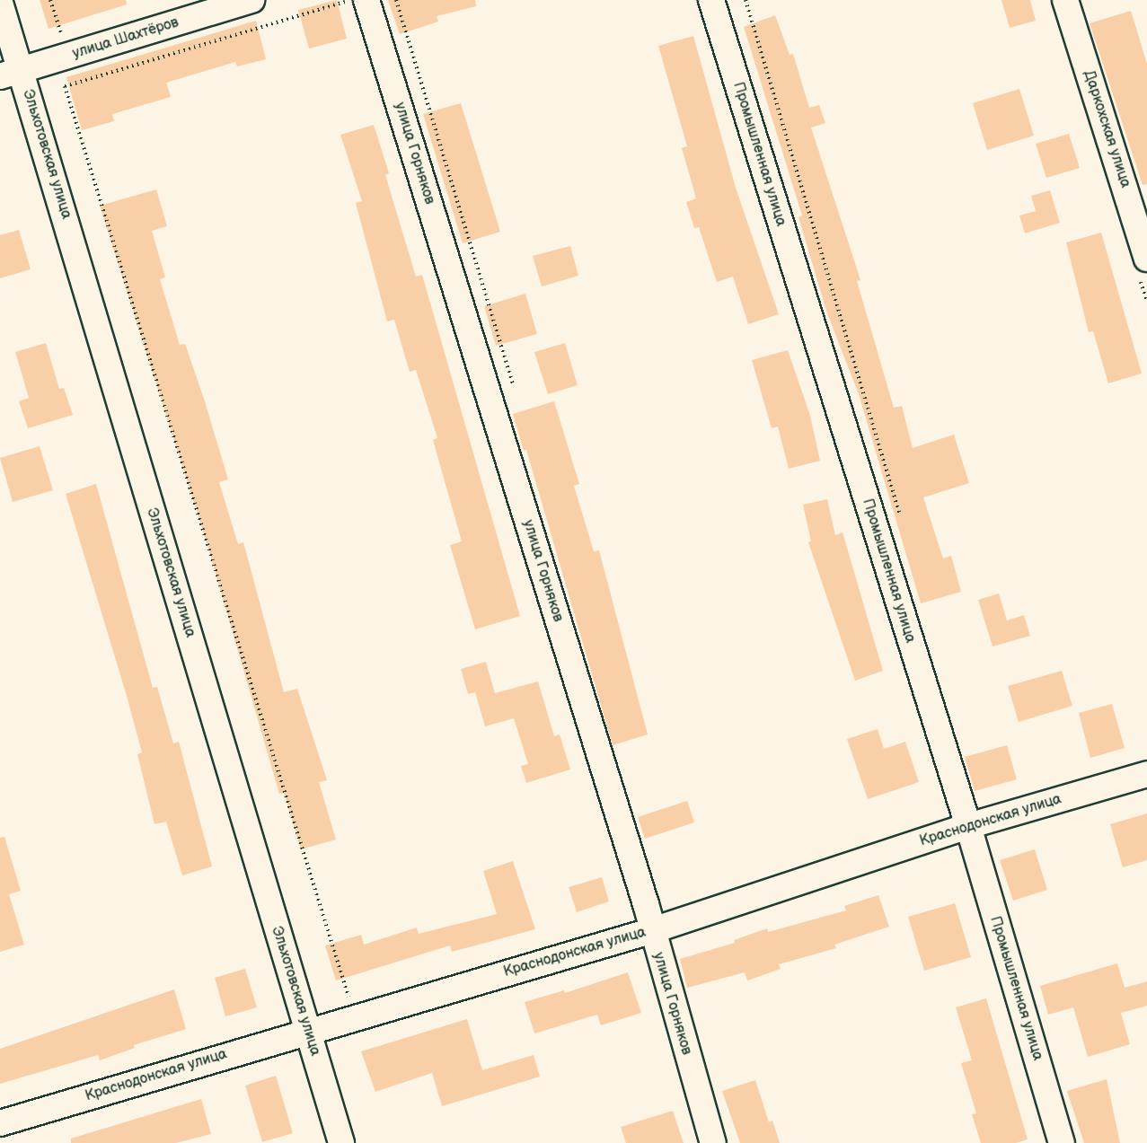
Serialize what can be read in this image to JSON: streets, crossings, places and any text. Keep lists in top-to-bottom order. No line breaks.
{"streets":{"street":["улица Шахтёров","Даркохская улица","улица Горняков","Эльхотовская улица","Промышленная улица","Краснодонская улица"]},"crossings":[["улица Шахтёров","Эльхотовская улица"],["улица Горняков","Краснодонская улица"],["Эльхотовская улица","Краснодонская улица"],["Промышленная улица","Краснодонская улица"]]}
